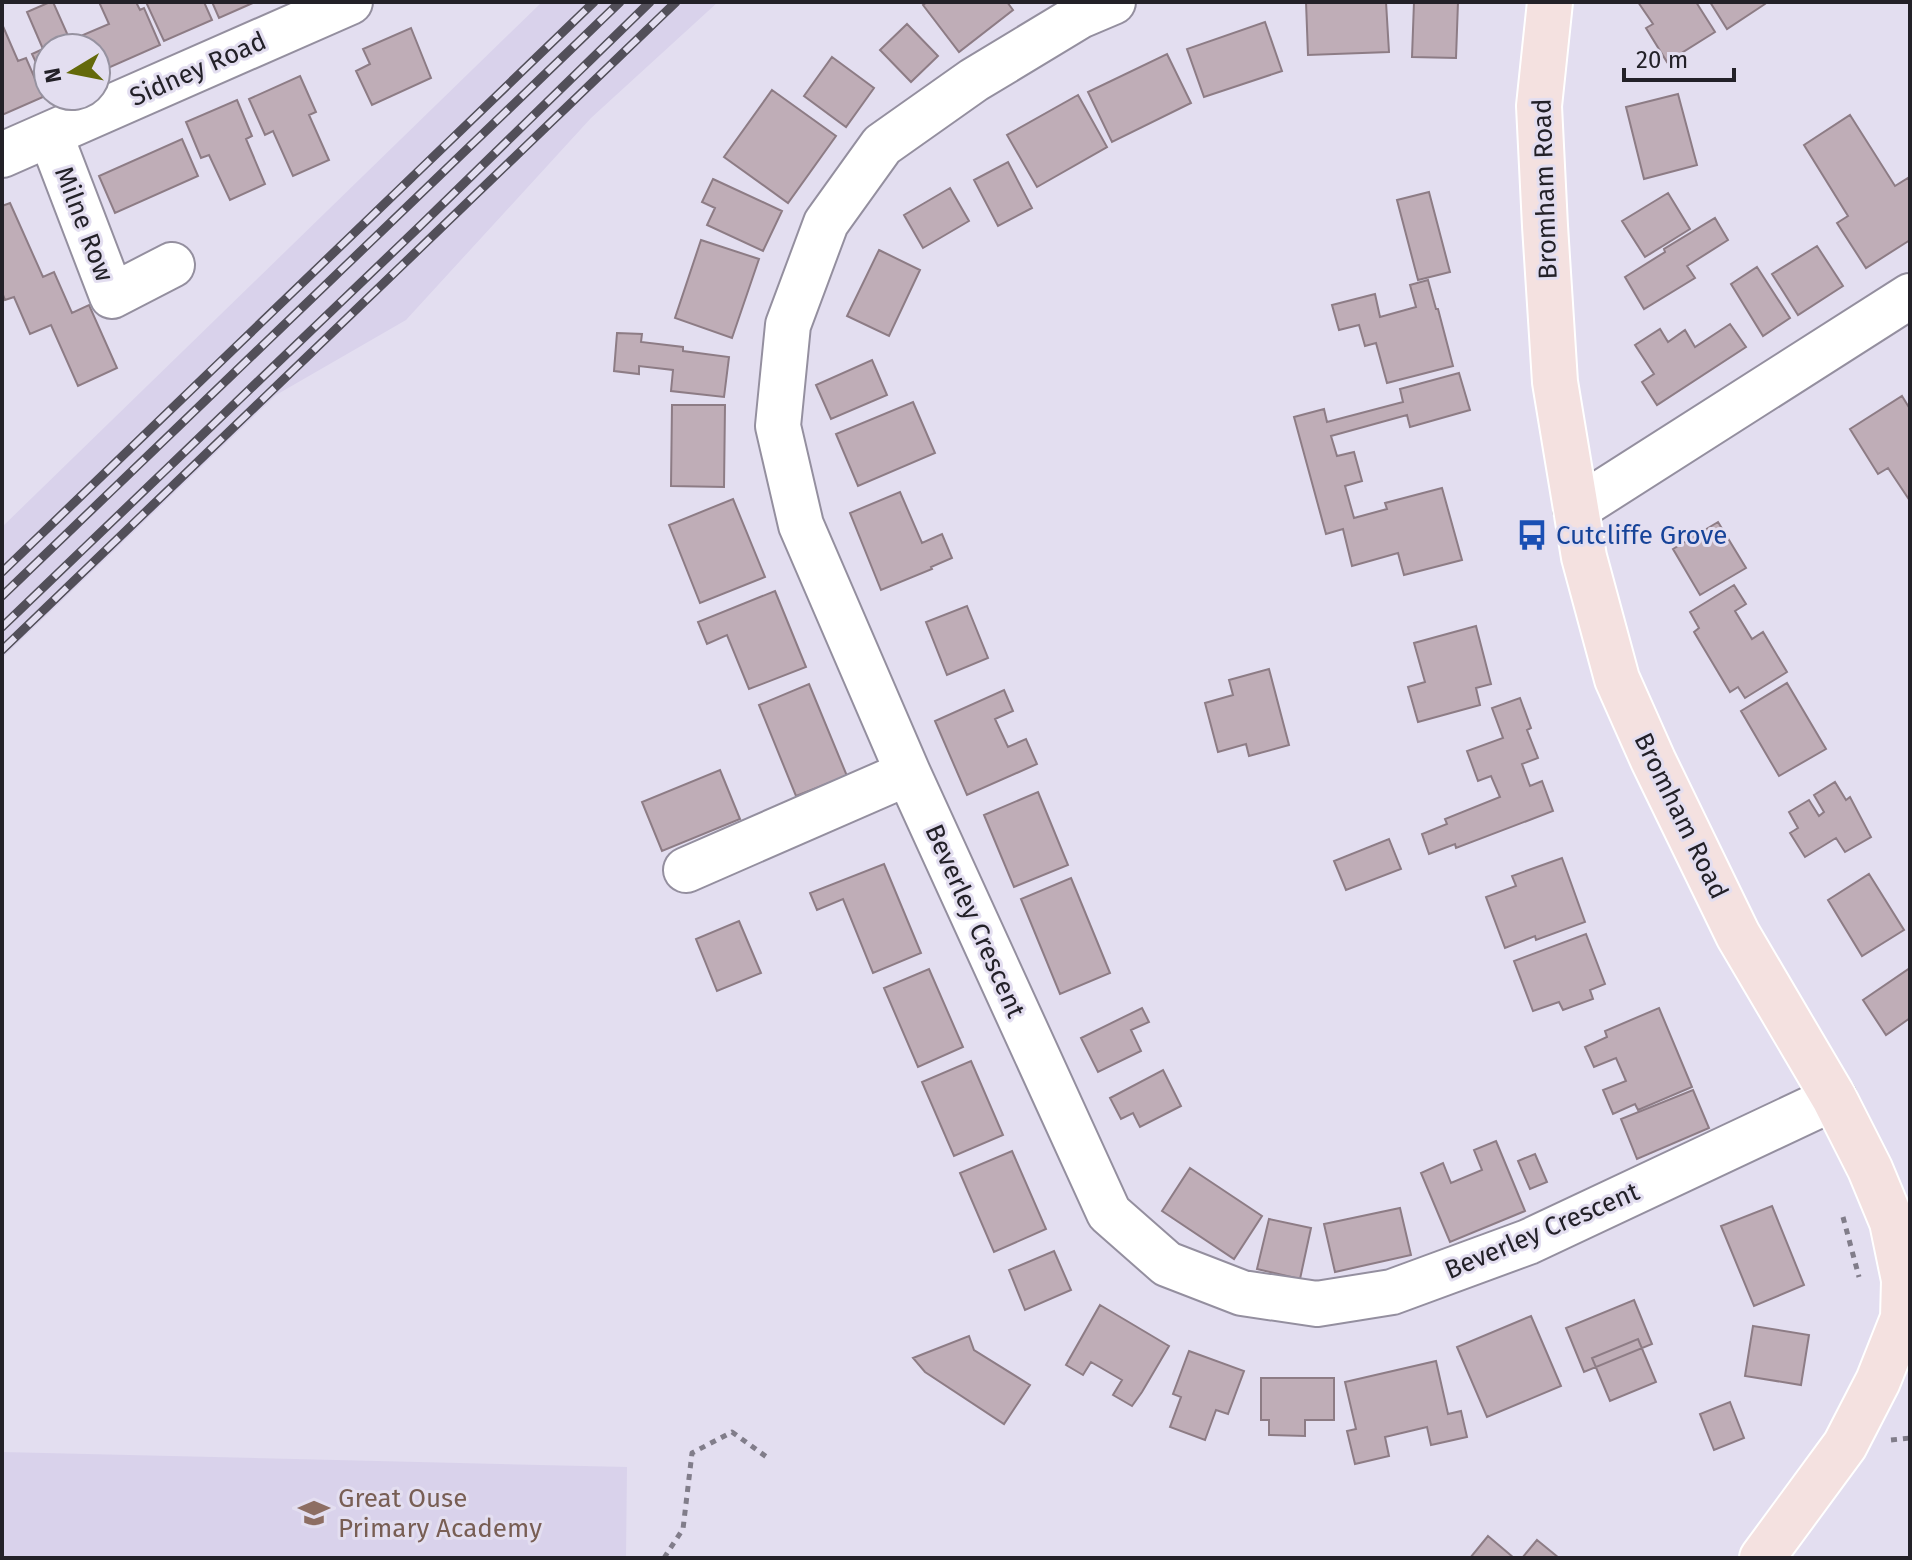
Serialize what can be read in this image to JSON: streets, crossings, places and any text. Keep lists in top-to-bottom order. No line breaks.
{"streets":{"main road":["Bromham Road"],"street":["Sidney Road","Milne Row","Beverley Crescent"]},"crossings":[["Sidney Road","Milne Row"],["Bromham Road","Beverley Crescent"]],"places":{"bus stop":["Cutcliffe Grove"],"school or university":["Great Ouse Primary Academy"]},"scale_bar":"20 m","north":"left"}
